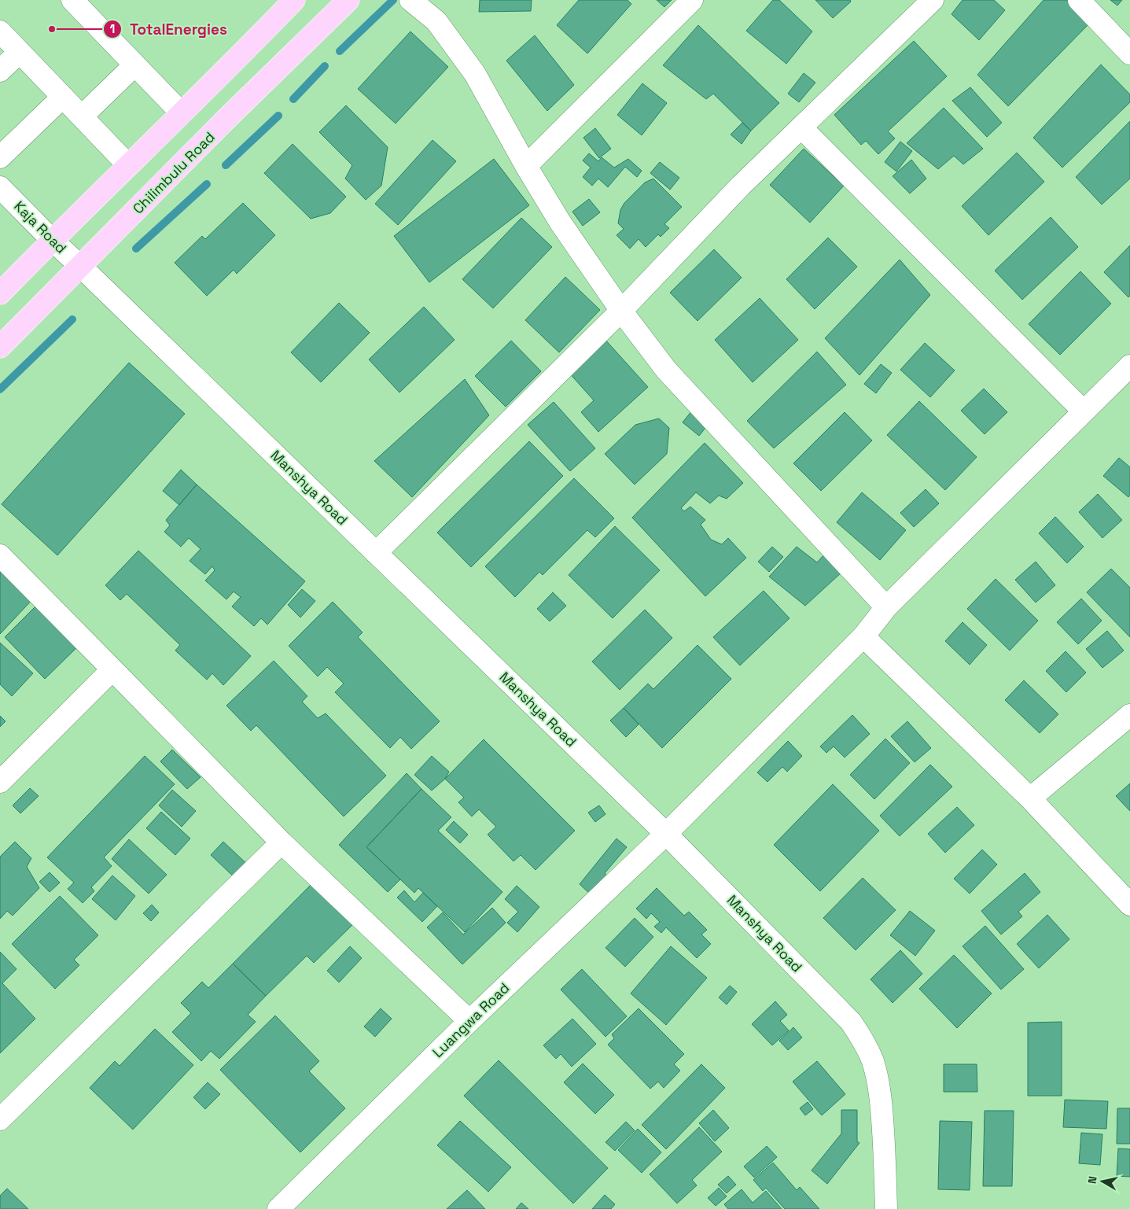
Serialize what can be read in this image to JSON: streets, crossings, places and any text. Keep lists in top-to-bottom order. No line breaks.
{"streets":{"main road":["Chilimbulu Road"],"street":["Kaja Road","Manshya Road","Luangwa Road"]},"crossings":[["Chilimbulu Road","Kaja Road"],["Chilimbulu Road","Manshya Road"],["Kaja Road","Manshya Road"],["Manshya Road","Luangwa Road"]],"places":["TotalEnergies"],"north":"left"}
